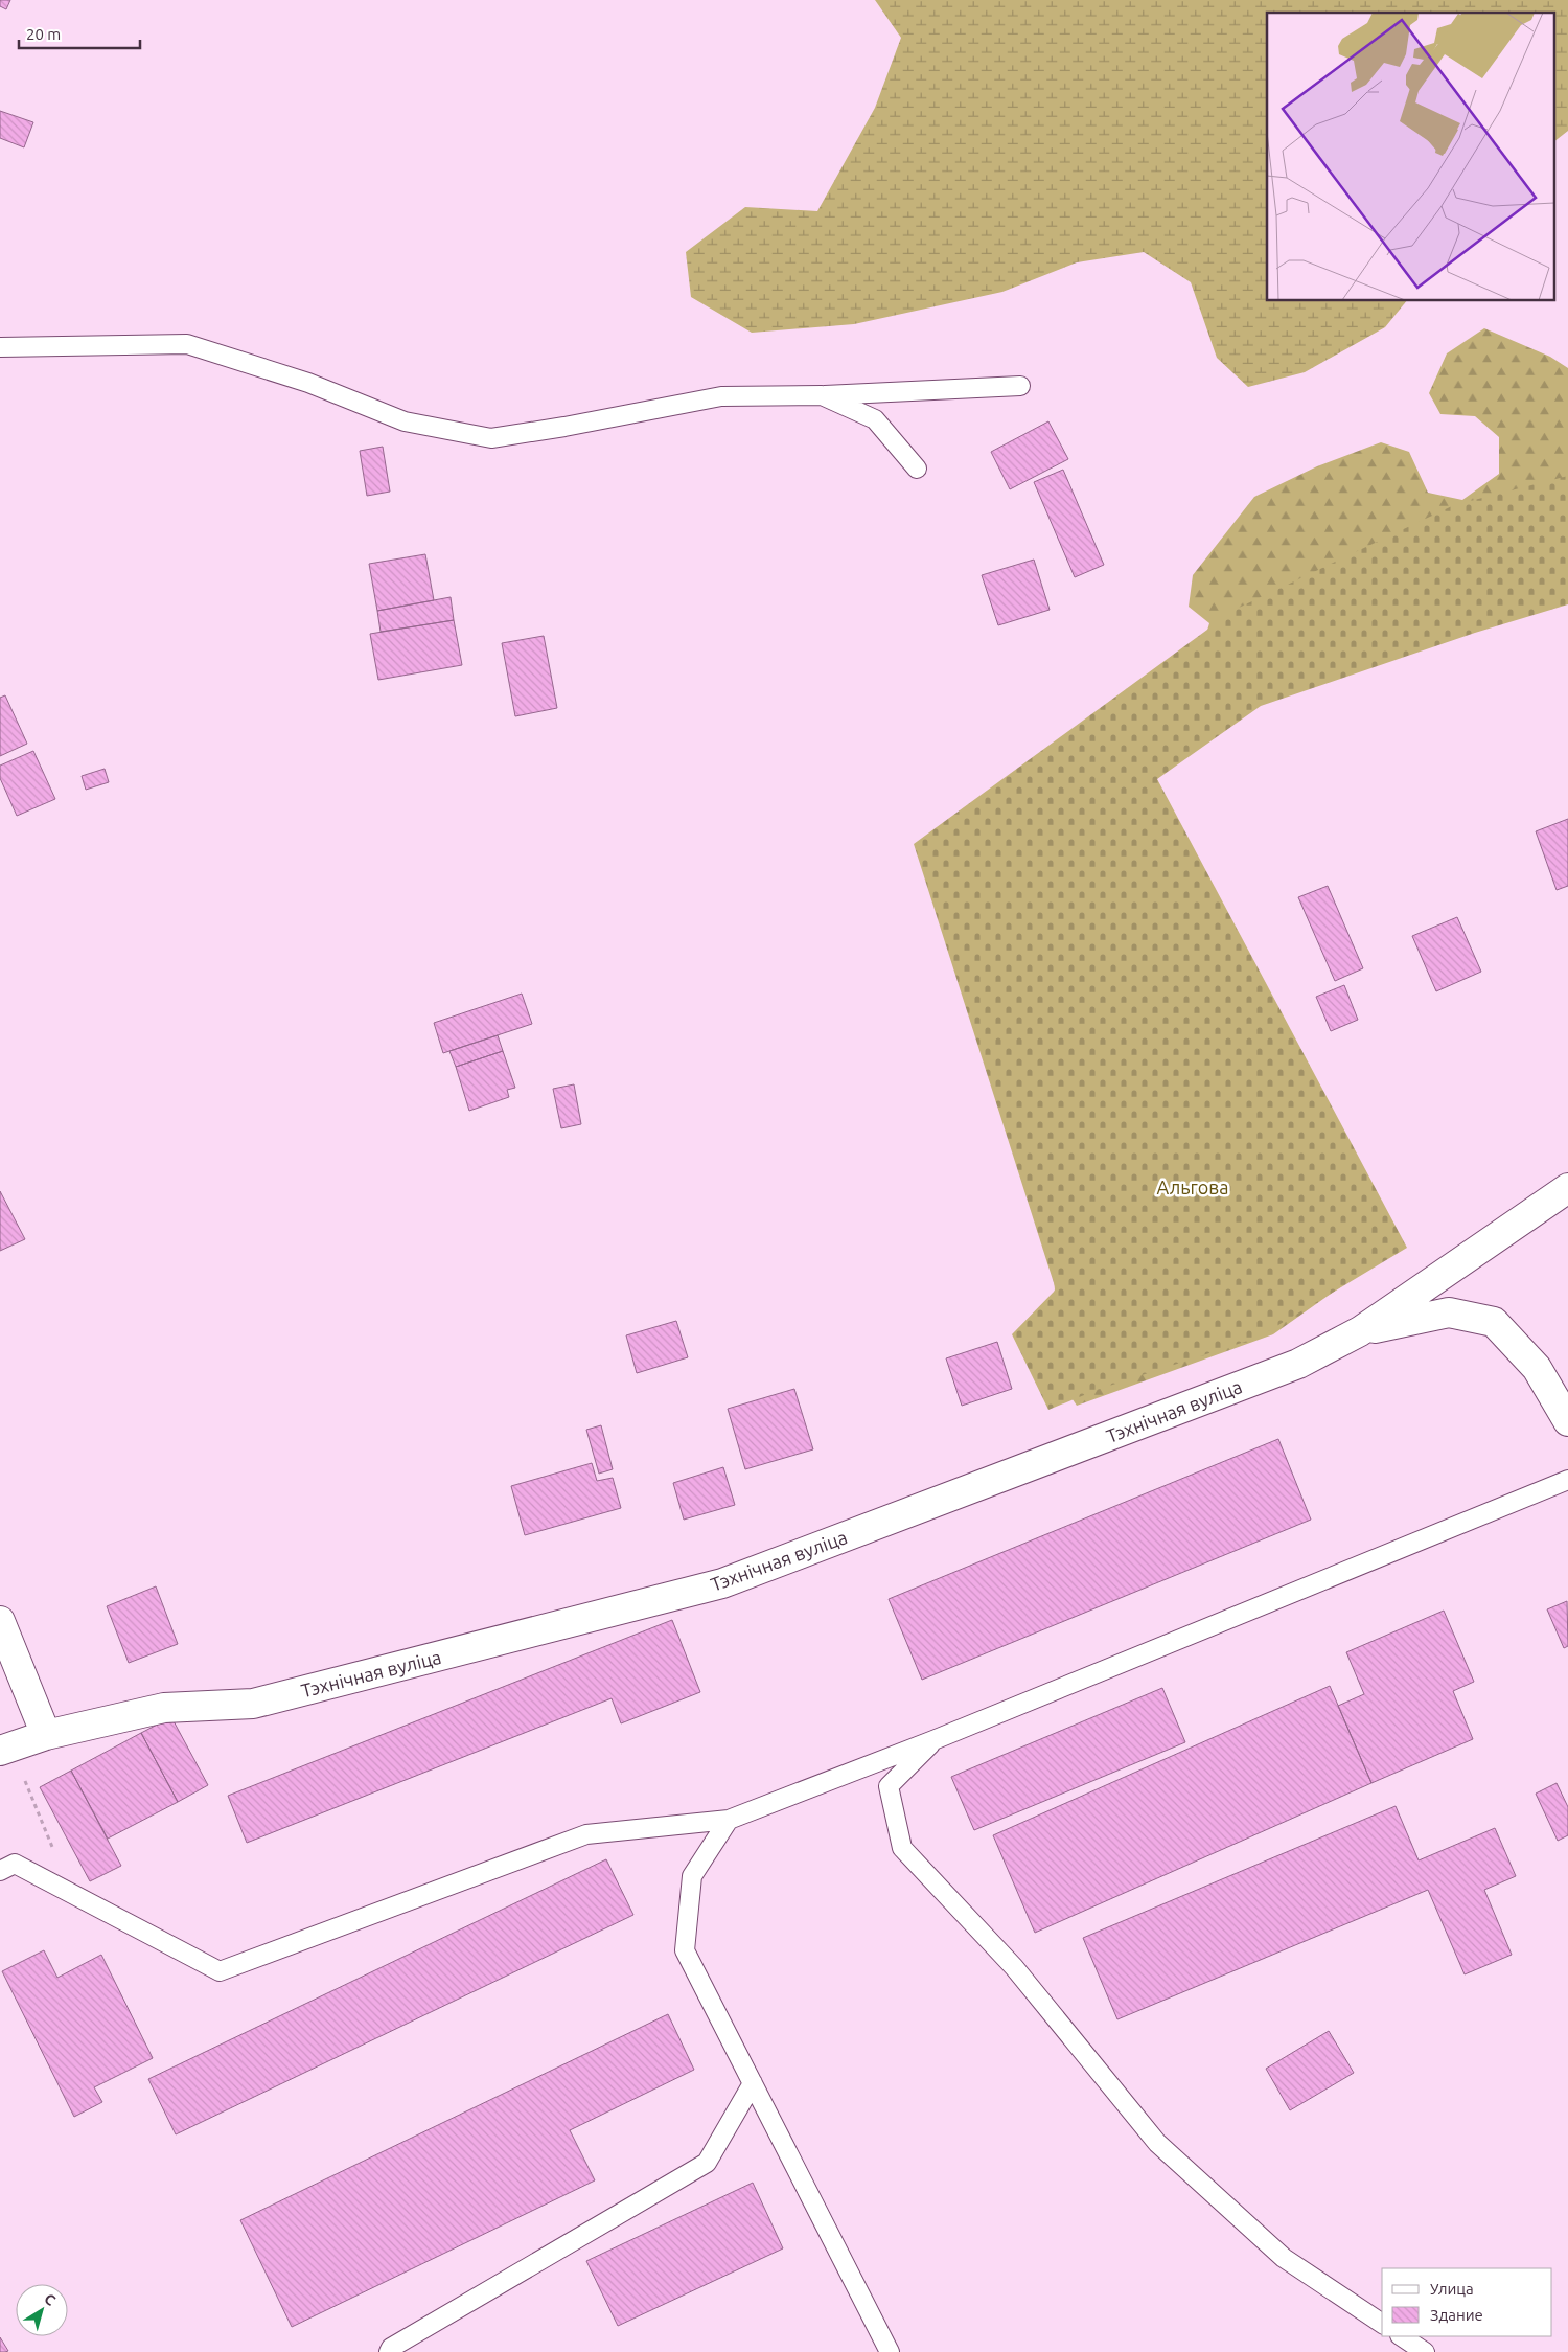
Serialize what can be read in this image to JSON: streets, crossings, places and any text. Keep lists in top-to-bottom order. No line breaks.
{"streets":{"street":["Тэхнічная вуліца"]},"parks":["Альгова"],"legend":["Улица","Здание"],"scale_bar":"20 m","north":"top right"}
